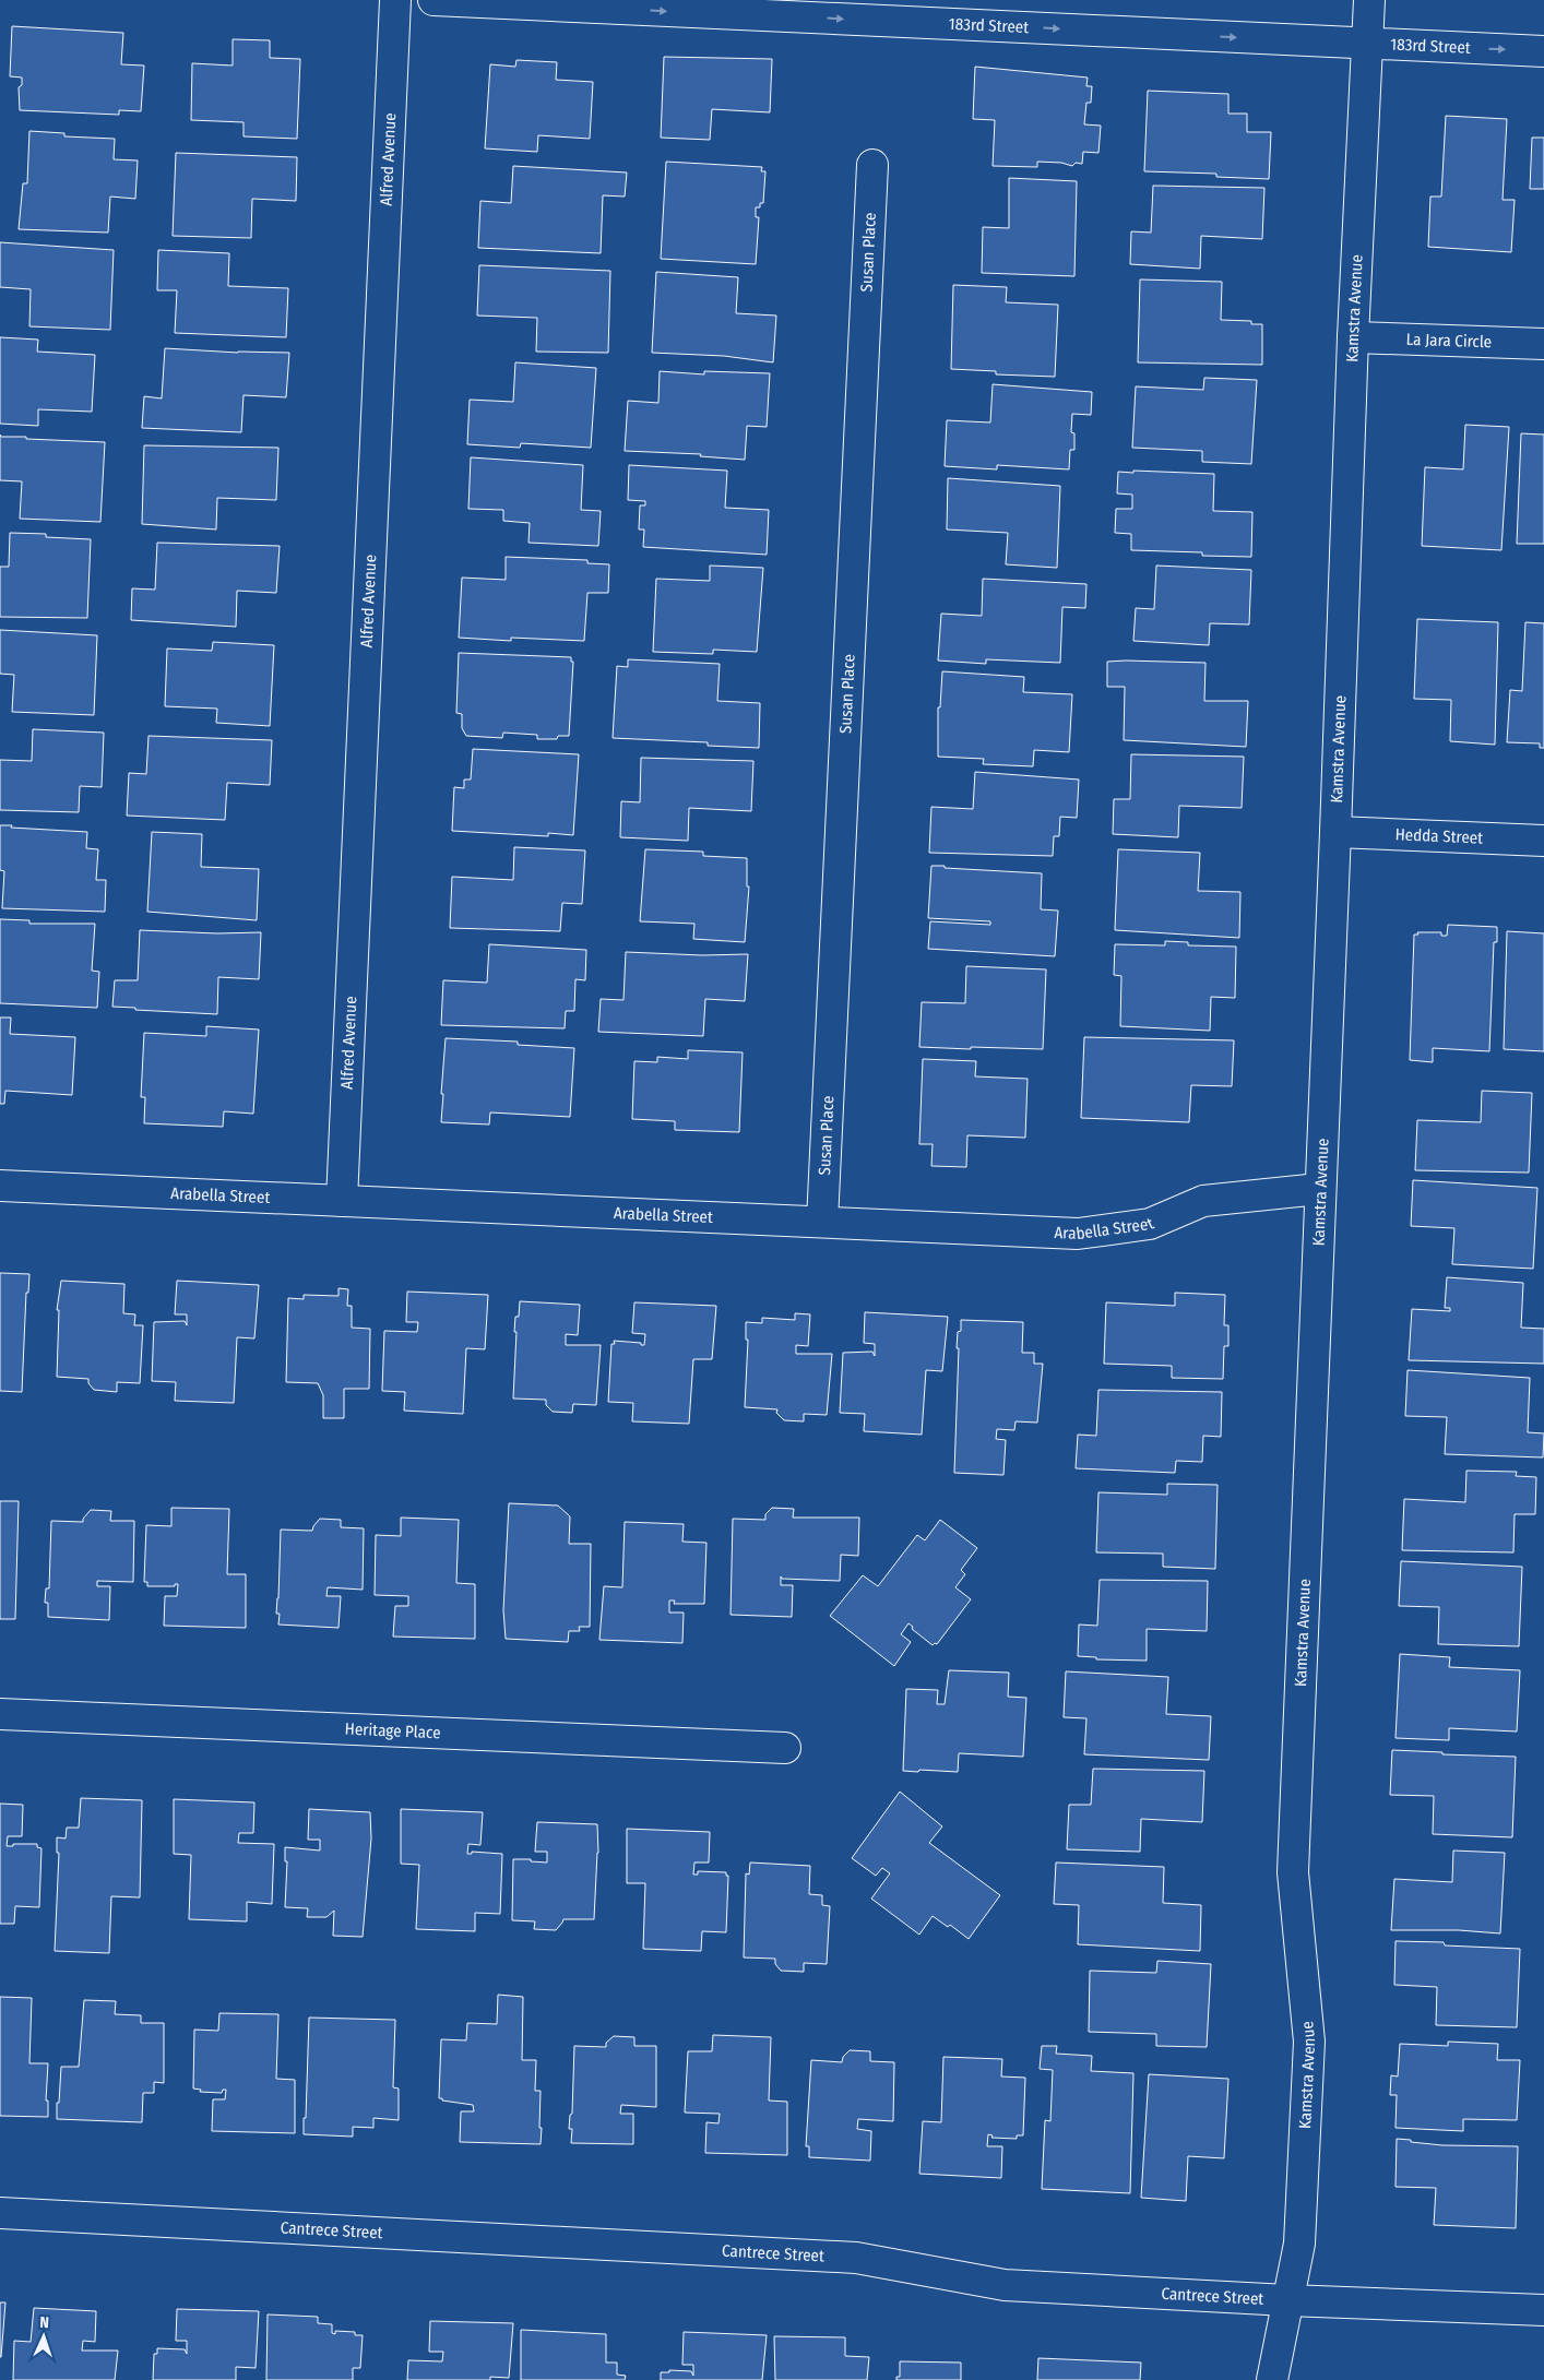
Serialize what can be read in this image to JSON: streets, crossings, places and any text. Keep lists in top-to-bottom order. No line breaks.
{"streets":{"street":["183rd Street","Alfred Avenue","Susan Place","Kamstra Avenue","La Jara Circle","Hedda Street","Arabella Street","Heritage Place","Cantrece Street"]},"crossings":[["183rd Street","Kamstra Avenue"],["Alfred Avenue","Arabella Street"],["Susan Place","Arabella Street"],["Kamstra Avenue","La Jara Circle"],["Kamstra Avenue","Hedda Street"],["Kamstra Avenue","Arabella Street"],["Kamstra Avenue","Cantrece Street"]],"one_way":["183rd Street"],"north":"top"}
